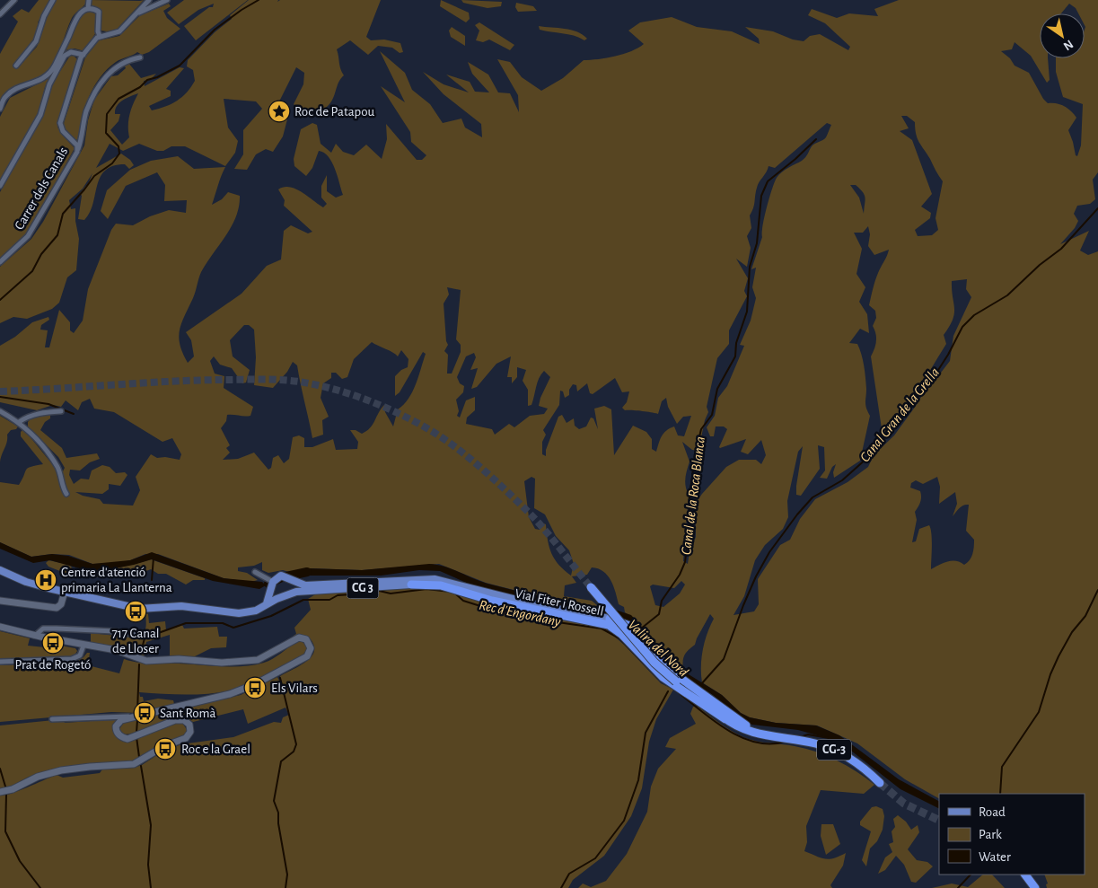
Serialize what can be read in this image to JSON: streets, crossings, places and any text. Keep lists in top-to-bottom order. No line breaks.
{"streets":{"highway":["CG 3","Vial Fiter i Rossell","CG-3"],"street":["Carrer dels Canals"]},"crossings":[["CG 3","Vial Fiter i Rossell"],["Vial Fiter i Rossell","CG-3"]],"water":["Canal Gran de la Grella","Canal de la Roca Blanca","Rec d'Engordany","Valira del Nord"],"places":{"place":["Roc de Patapou"],"hospital":["Centre d'atenció primaria La Llanterna"],"bus stop":["717 Canal de Lloser","Prat de Rogetó","Els Vilars","Sant Romà","Roc e la Grael"]},"legend":["Road","Park","Water"],"north":"bottom right"}
